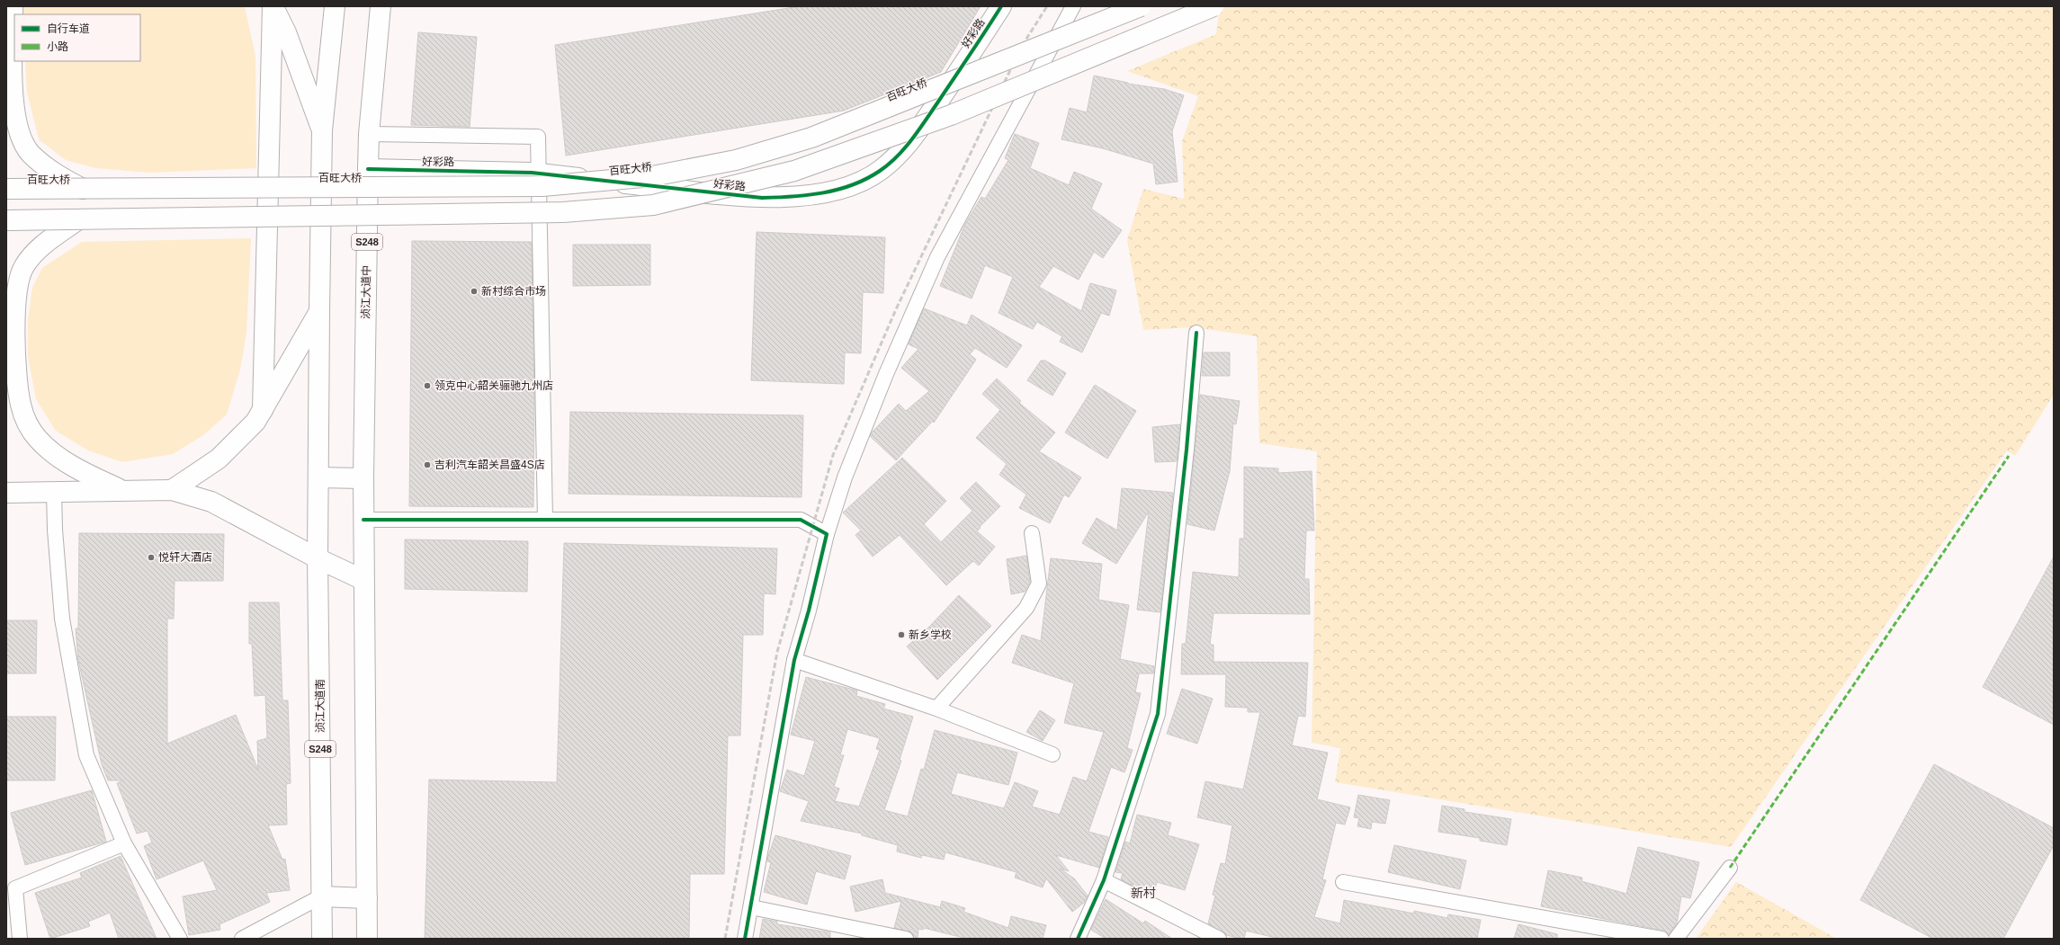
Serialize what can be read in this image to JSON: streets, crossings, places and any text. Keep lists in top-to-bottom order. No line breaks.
{"streets":{"main road":["好彩路","百旺大桥","S248","浈江大道中","浈江大道南"]},"crossings":[["好彩路","浈江大道中"],["S248","浈江大道中"],["S248","浈江大道南"]],"districts":["新村"],"places":["新村综合市场","领克中心韶关骊驰九州店","吉利汽车韶关昌盛4S店","悦轩大酒店","新乡学校"],"legend":["自行车道","小路"]}
